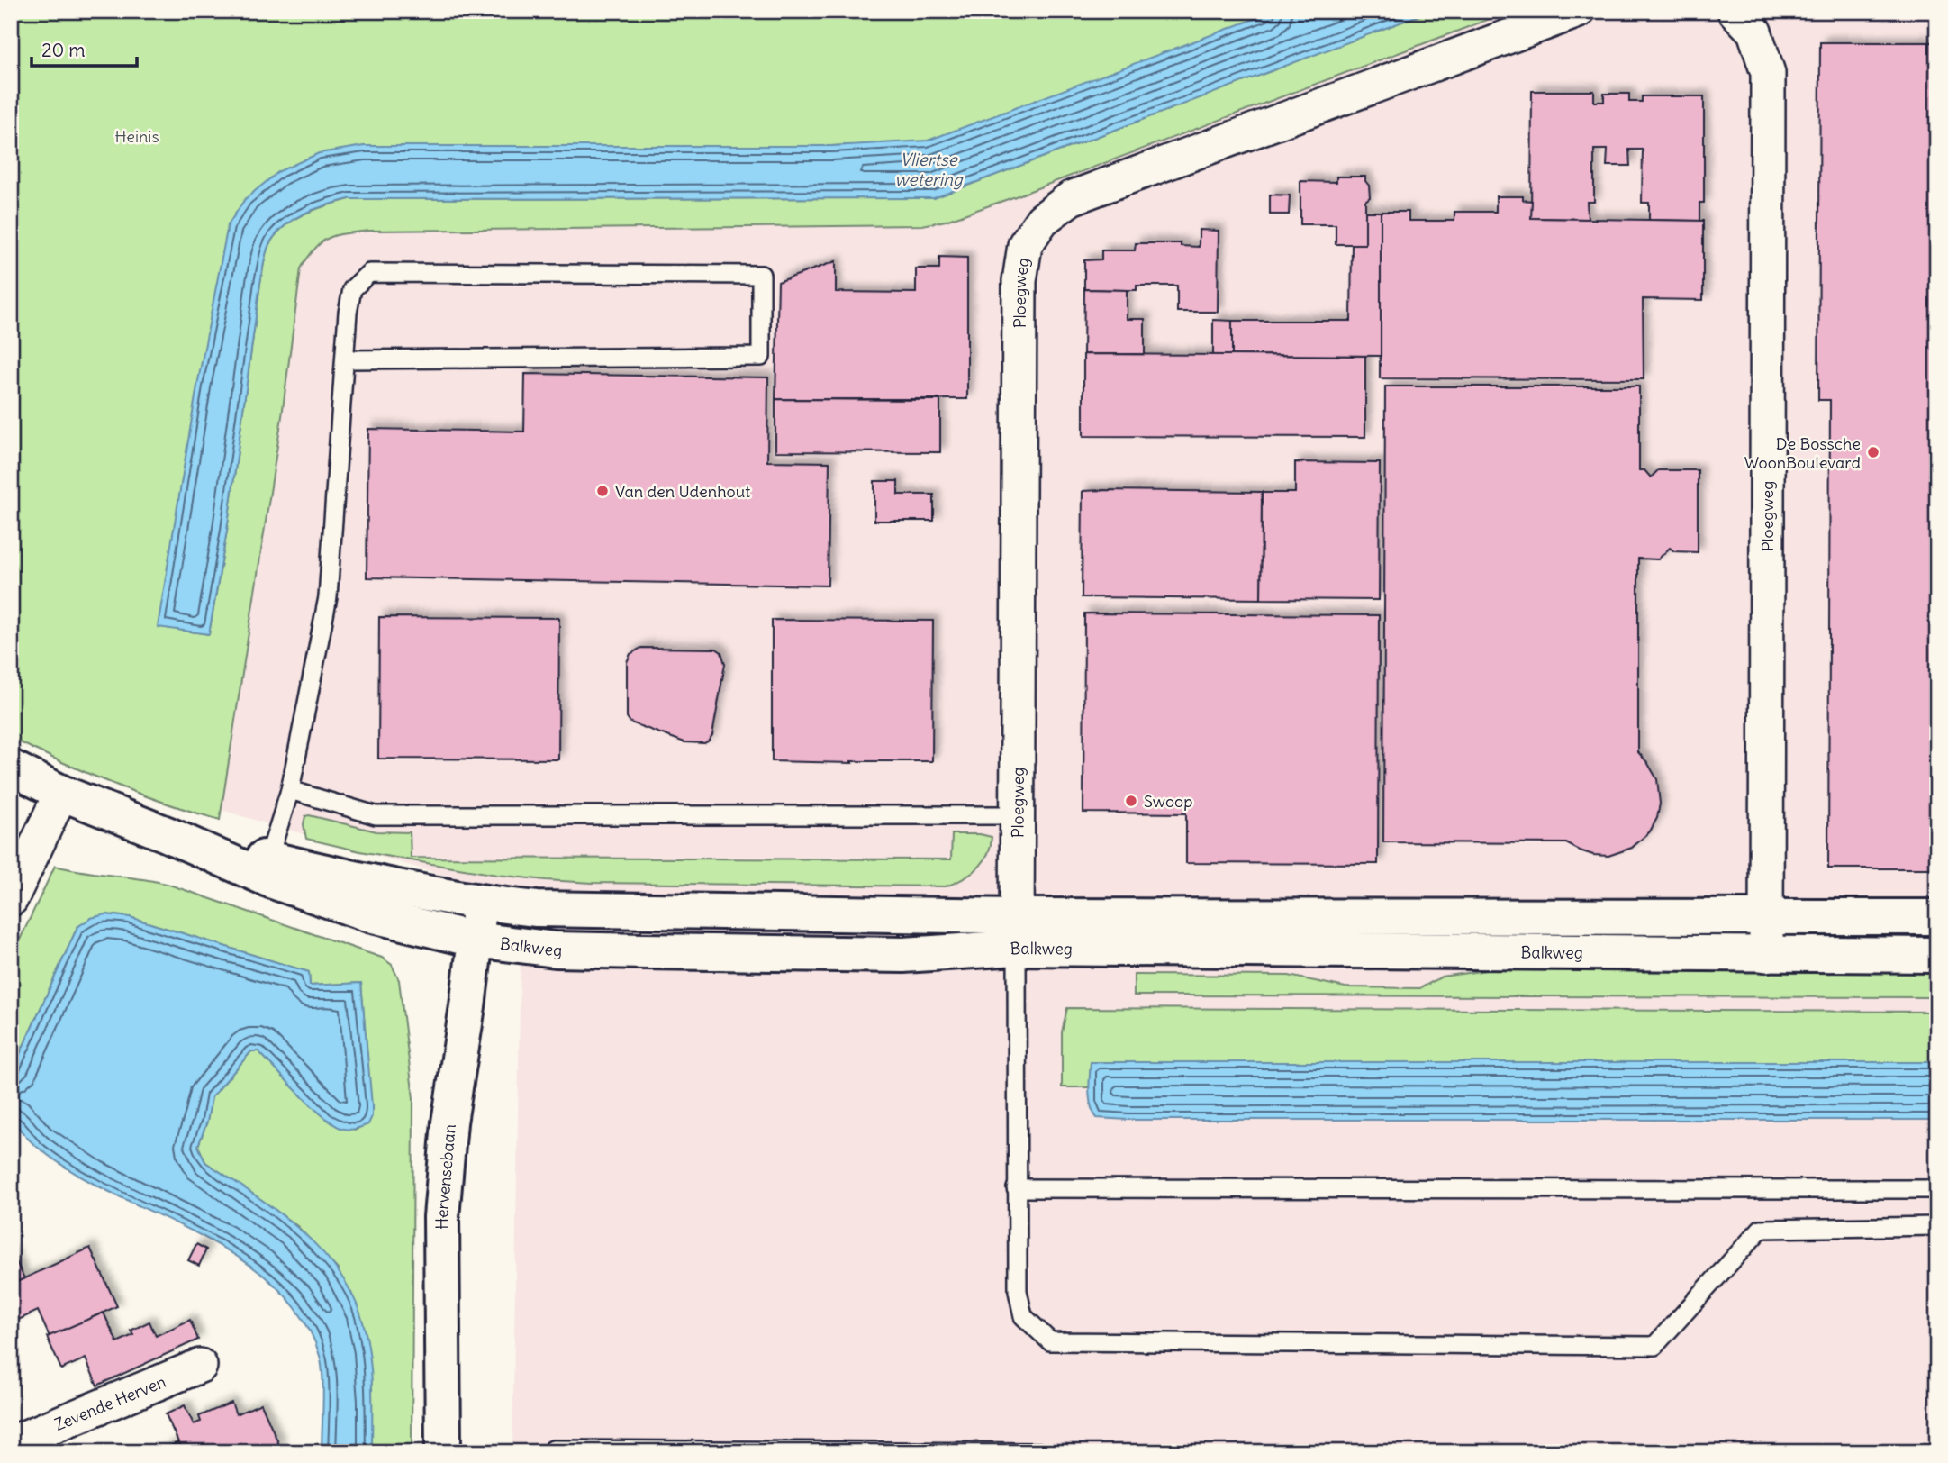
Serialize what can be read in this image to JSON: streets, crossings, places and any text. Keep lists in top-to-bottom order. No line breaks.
{"streets":{"street":["Ploegweg","Balkweg","Hervensebaan","Zevende Herven"]},"crossings":[["Ploegweg","Balkweg"],["Balkweg","Hervensebaan"]],"water":["Vliertse wetering"],"parks":["Heinis"],"places":["De Bossche WoonBoulevard","Van den Udenhout","Swoop"],"scale_bar":"20 m"}
